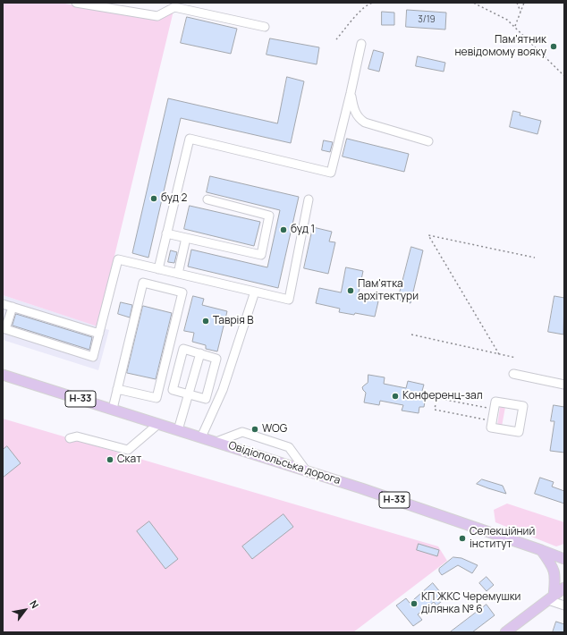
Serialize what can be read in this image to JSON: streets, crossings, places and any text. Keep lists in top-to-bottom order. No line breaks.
{"streets":{"main road":["Н-33","Овідіопольська дорога"]},"places":["Пам'ятник невідомому вояку","буд 2","буд 1","Пам'ятка архітектури","Таврія В","Конференц-зал","WOG","Скат","Селекційний інститут","КП ЖКС Черемушки ділянка № 6"],"house_numbers":["3/19"],"north":"top right"}
